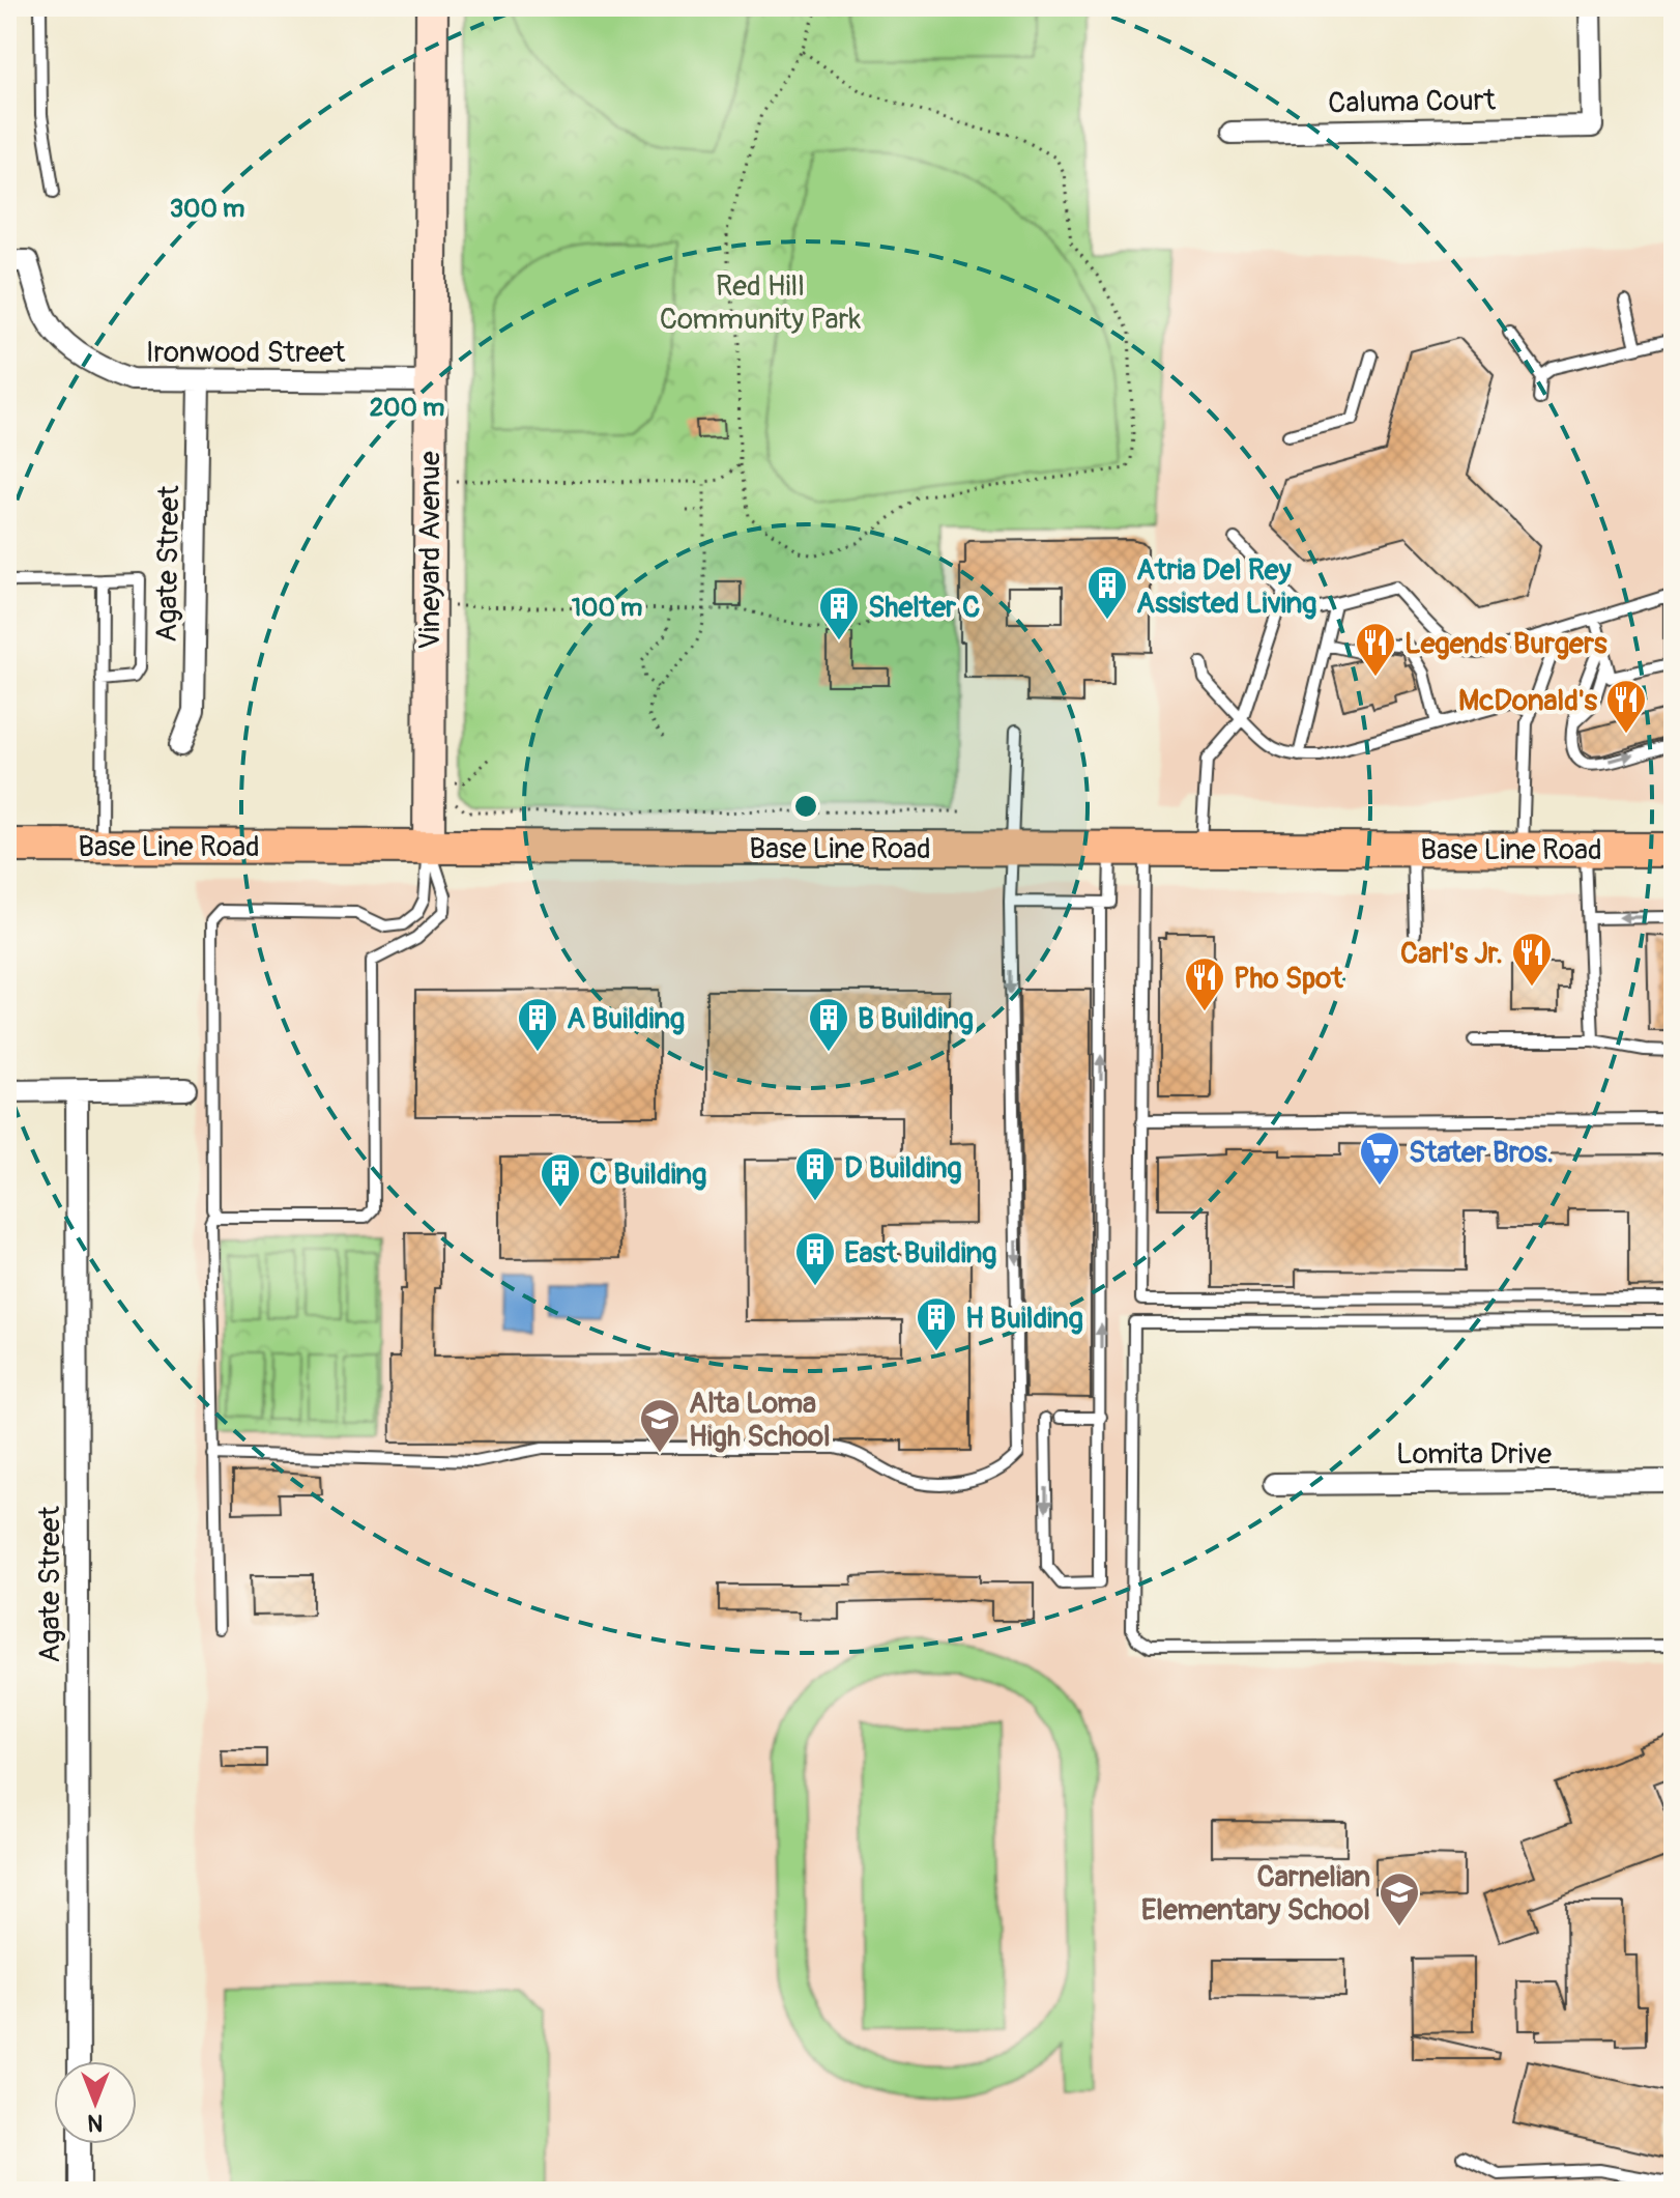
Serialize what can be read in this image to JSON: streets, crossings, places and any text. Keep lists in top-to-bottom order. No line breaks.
{"streets":{"main road":["Base Line Road"],"street":["Caluma Court","Ironwood Street","Vineyard Avenue","Agate Street","Lomita Drive"]},"crossings":[["Ironwood Street","Vineyard Avenue"],["Ironwood Street","Agate Street"],["Vineyard Avenue","Base Line Road"]],"parks":["Red Hill Community Park"],"places":{"building":["Atria Del Rey Assisted Living","Shelter C","A Building","B Building","D Building","C Building","East Building","H Building"],"restaurant":["Legends Burgers","McDonald's","Carl's Jr.","Pho Spot"],"supermarket":["Stater Bros."],"school or university":["Alta Loma High School","Carnelian Elementary School"]},"north":"bottom","rings":["300 m","200 m","100 m"]}
